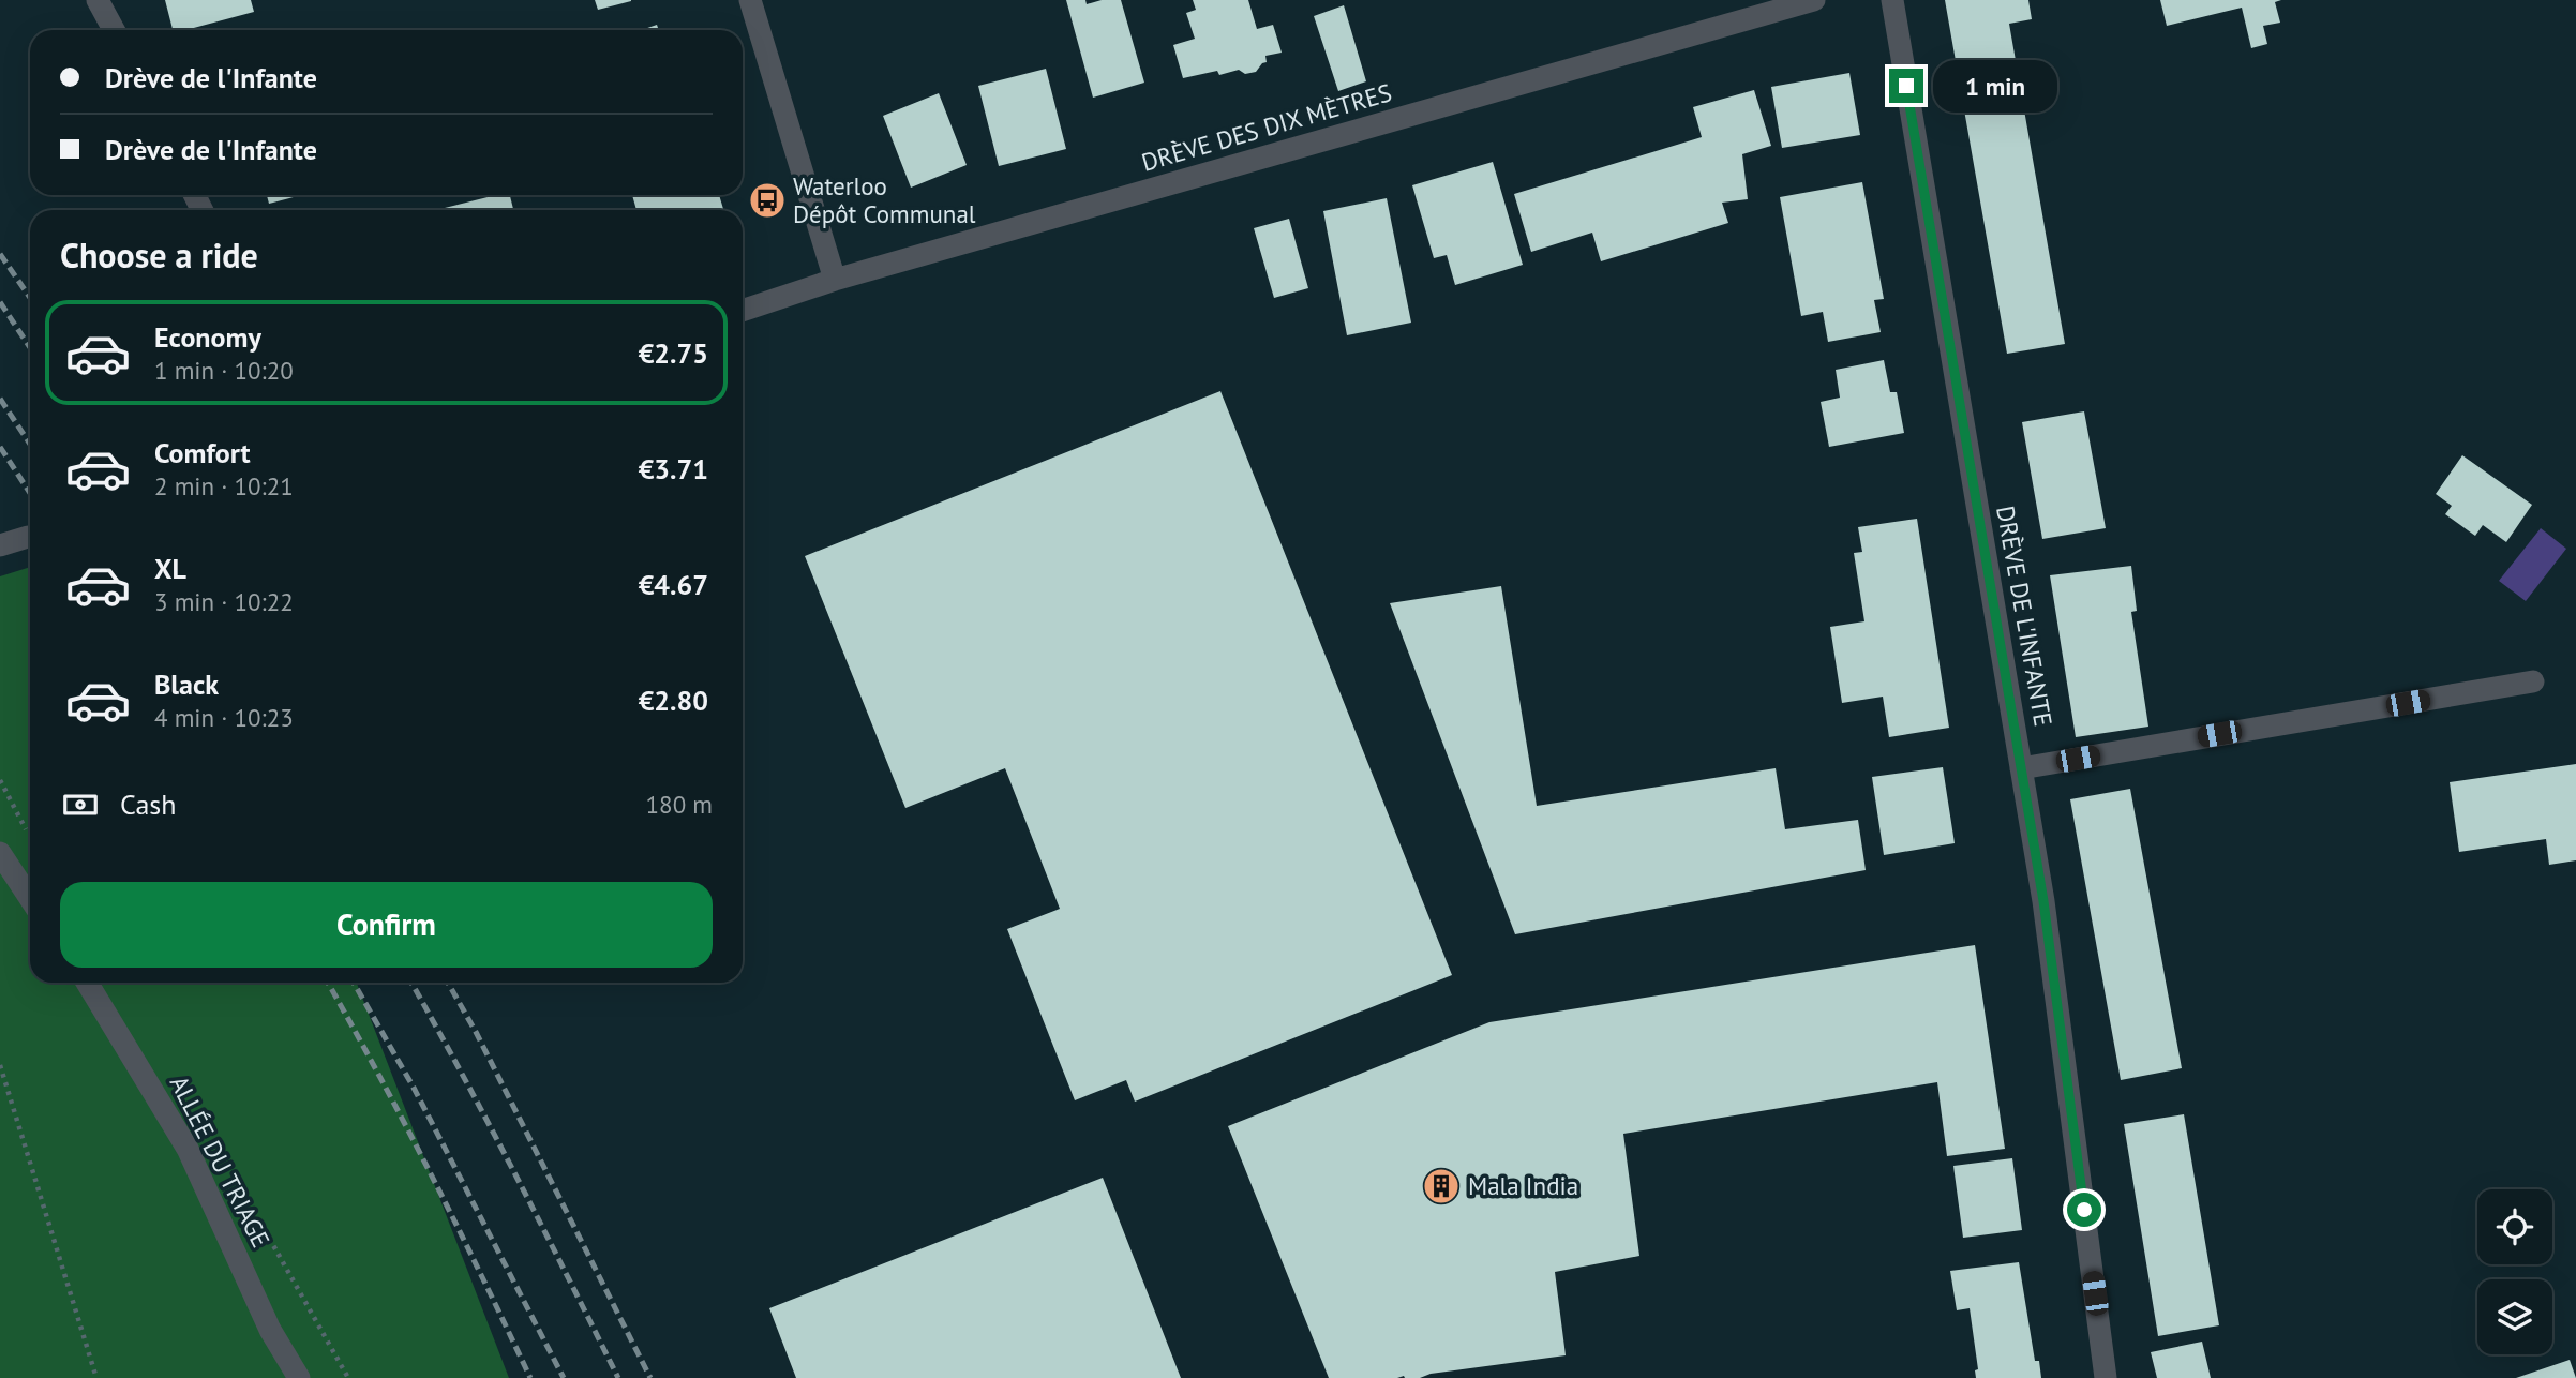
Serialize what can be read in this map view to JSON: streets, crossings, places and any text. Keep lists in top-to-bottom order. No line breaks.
{"streets":{"street":["DRÈVE DES DIX MÈTRES","DRÈVE DE L'INFANTE","ALLÉE DU TRIAGE"]},"places":{"bus stop":["Waterloo Dépôt Communal"],"building":["Mala India"]},"page":{"banner":["Drève de l'Infante","Drève de l'Infante"],"bubble":"1 min","heading":"Choose a ride","list":[{"name":"Economy","note":"1 min · 10:20","value":"€2.75"},{"name":"Comfort","note":"2 min · 10:21","value":"€3.71"},{"name":"XL","note":"3 min · 10:22","value":"€4.67"},{"name":"Black","note":"4 min · 10:23","value":"€2.80"}],"pay":["Cash","180 m"],"buttons":"Confirm"}}
